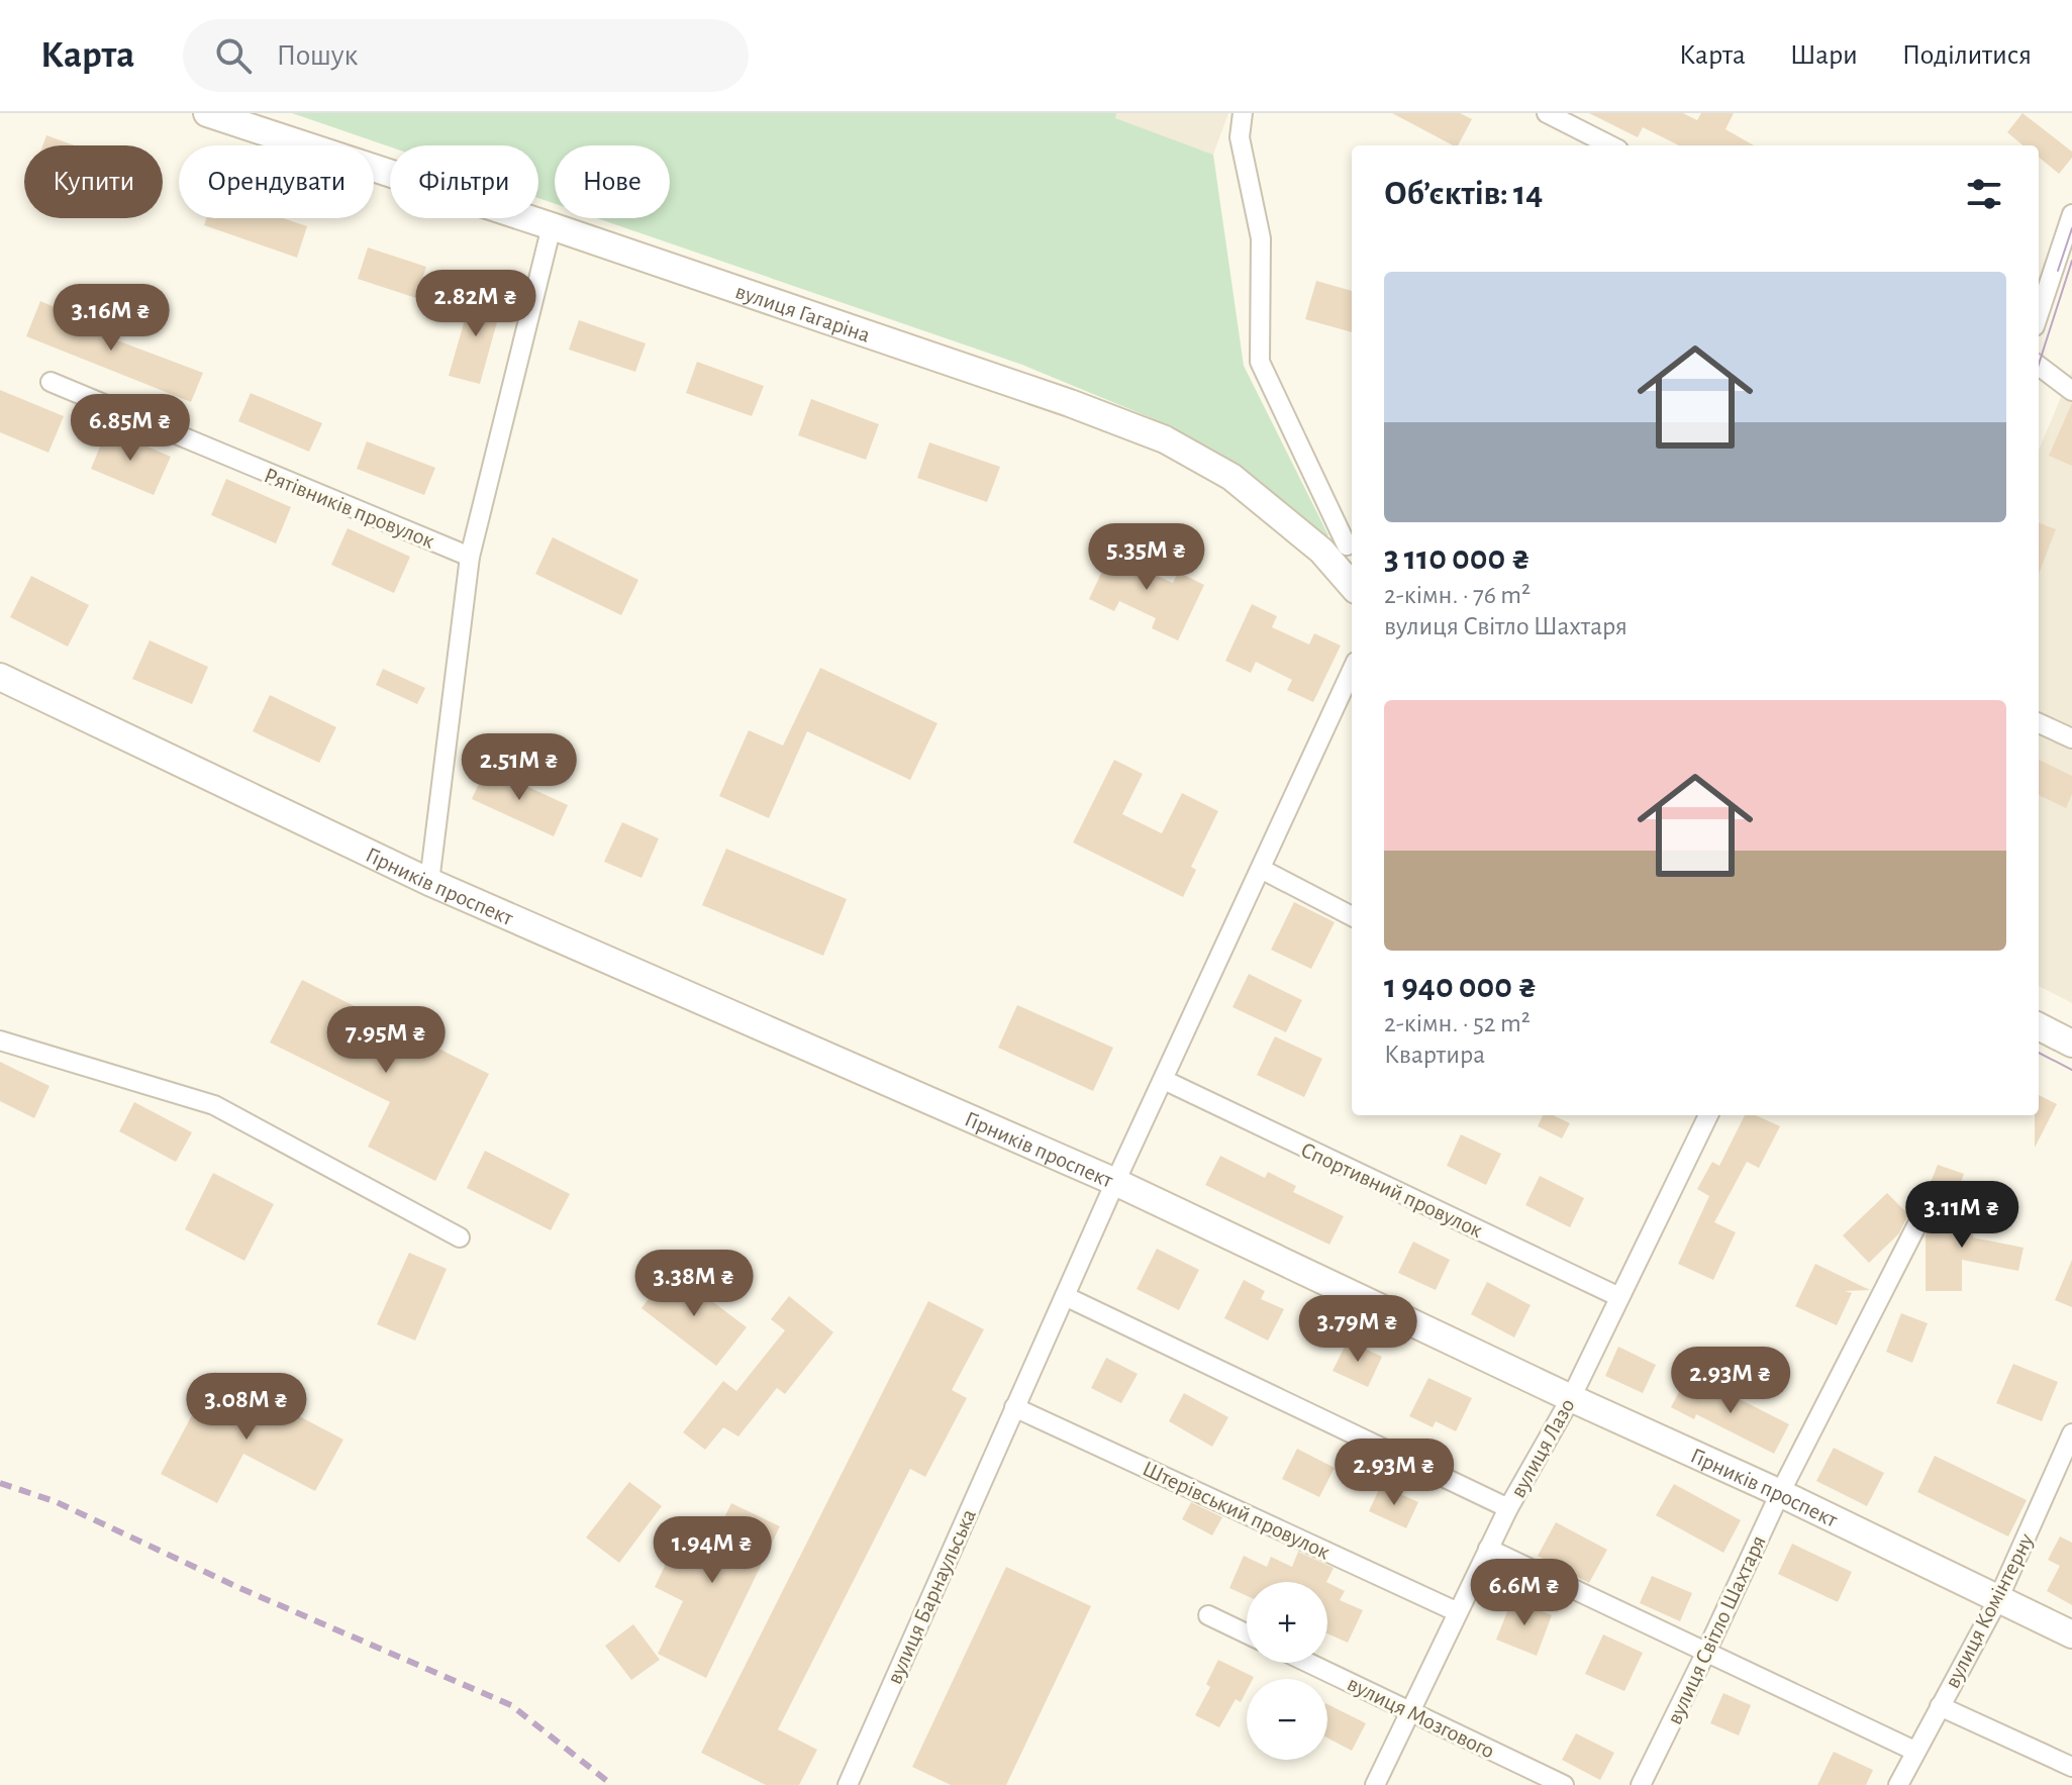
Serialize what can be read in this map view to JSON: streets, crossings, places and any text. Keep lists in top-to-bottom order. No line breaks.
{"streets":{"main road":["вулиця Гагаріна","Гірників проспект"],"street":["Рятівників провулок","Спортивний провулок","вулиця Лазо","Штерівський провулок","вулиця Барнаульська","вулиця Комінтерну","вулиця Світло Шахтаря","вулиця Мозгового"]},"crossings":[["Гірників проспект","вулиця Лазо"],["Гірників проспект","вулиця Барнаульська"],["Гірників проспект","вулиця Комінтерну"],["Гірників проспект","вулиця Світло Шахтаря"],["Спортивний провулок","вулиця Лазо"],["Спортивний провулок","вулиця Барнаульська"],["вулиця Лазо","Штерівський провулок"],["вулиця Лазо","вулиця Мозгового"],["Штерівський провулок","вулиця Барнаульська"]],"page":{"header":"Карта","search":"Пошук","nav":["Карта","Шари","Поділитися"],"chip":["Купити","Орендувати","Фільтри","Нове"],"heading":"Об’єктів: 14","list":[{"name":"3 110 000 ₴","note":"2-кімн. · 76 m² · вулиця Світло Шахтаря"},{"name":"1 940 000 ₴","note":"2-кімн. · 52 m² · Квартира"}],"price":["2.82M ₴","3.16M ₴","6.85M ₴","5.35M ₴","2.51M ₴","7.95M ₴","3.11M ₴","3.38M ₴","3.79M ₴","2.93M ₴","3.08M ₴","2.93M ₴","1.94M ₴","6.6M ₴"],"map_buttons":["+","−"]}}
